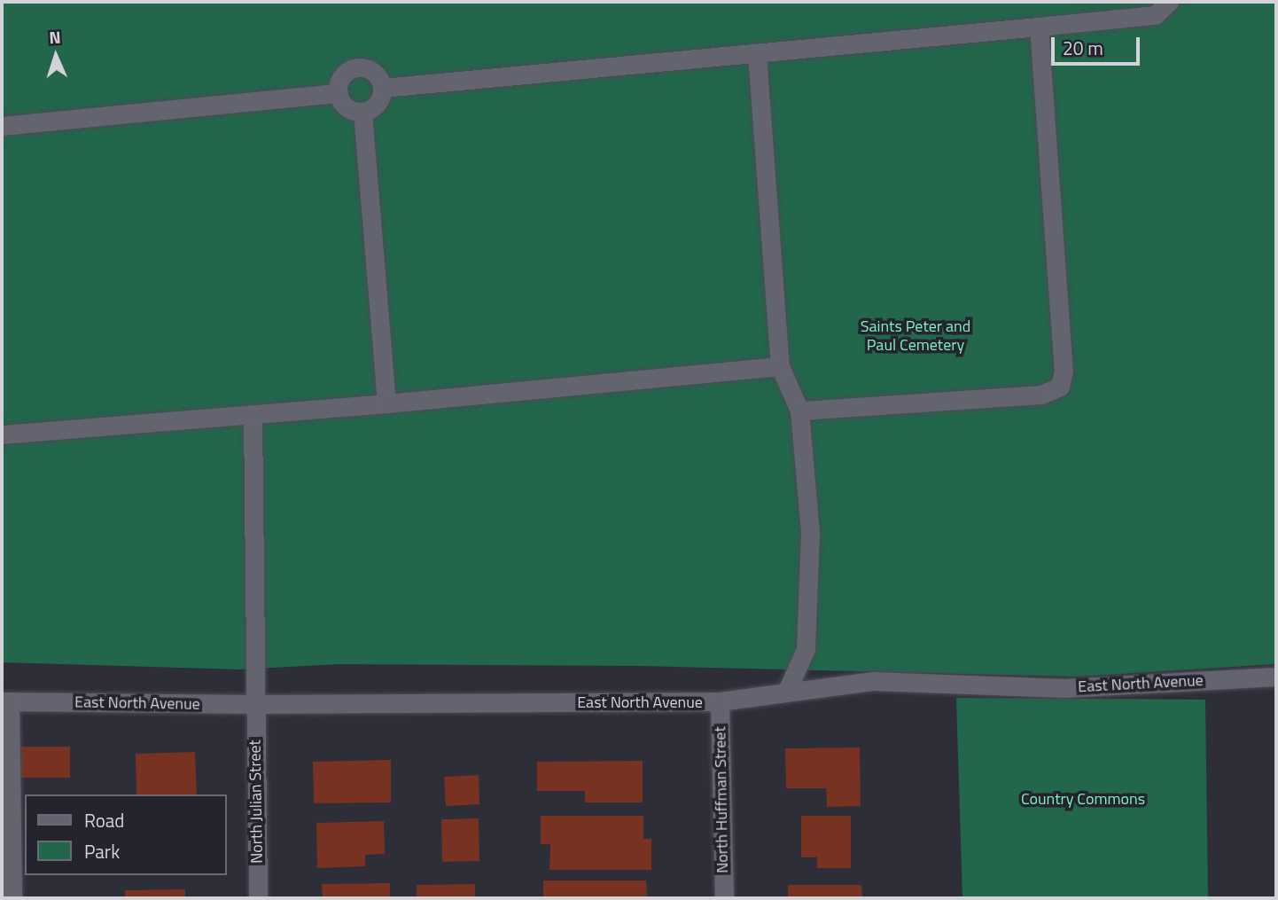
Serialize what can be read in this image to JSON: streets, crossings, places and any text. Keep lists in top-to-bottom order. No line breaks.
{"streets":{"street":["East North Avenue","North Huffman Street","North Julian Street"]},"crossings":[["East North Avenue","North Huffman Street"],["East North Avenue","North Julian Street"]],"parks":["Saints Peter and Paul Cemetery","Country Commons"],"legend":["Road","Park"],"scale_bar":"20 m","north":"top"}
